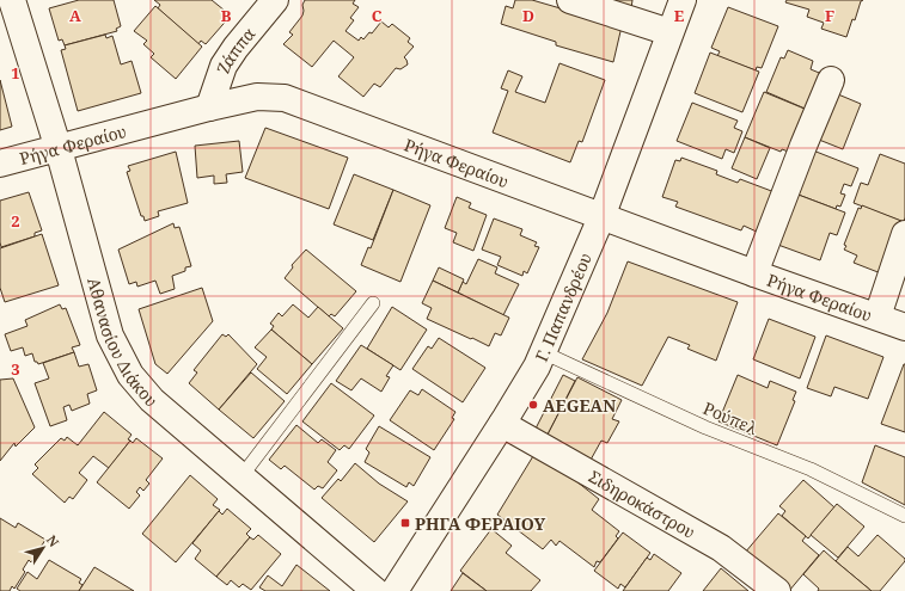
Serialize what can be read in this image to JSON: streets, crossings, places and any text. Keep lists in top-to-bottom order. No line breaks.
{"streets":{"street":["Ζάππα","Ρήγα Φεραίου","Γ. Παπανδρέου","Αθανασίου Διάκου","Σιδηροκάστρου"],"lane":["Ρούπελ"]},"crossings":[["Ζάππα","Ρήγα Φεραίου"],["Ρήγα Φεραίου","Γ. Παπανδρέου"],["Ρήγα Φεραίου","Αθανασίου Διάκου"],["Γ. Παπανδρέου","Ρούπελ"],["Γ. Παπανδρέου","Σιδηροκάστρου"]],"places":{"other":["AEGEAN"],"transit":["ΡΗΓΑ ΦΕΡΑΙΟΥ"]},"north":"top right","grid":{"columns":["A","B","C","D","E","F"],"rows":["1","2","3"]}}
